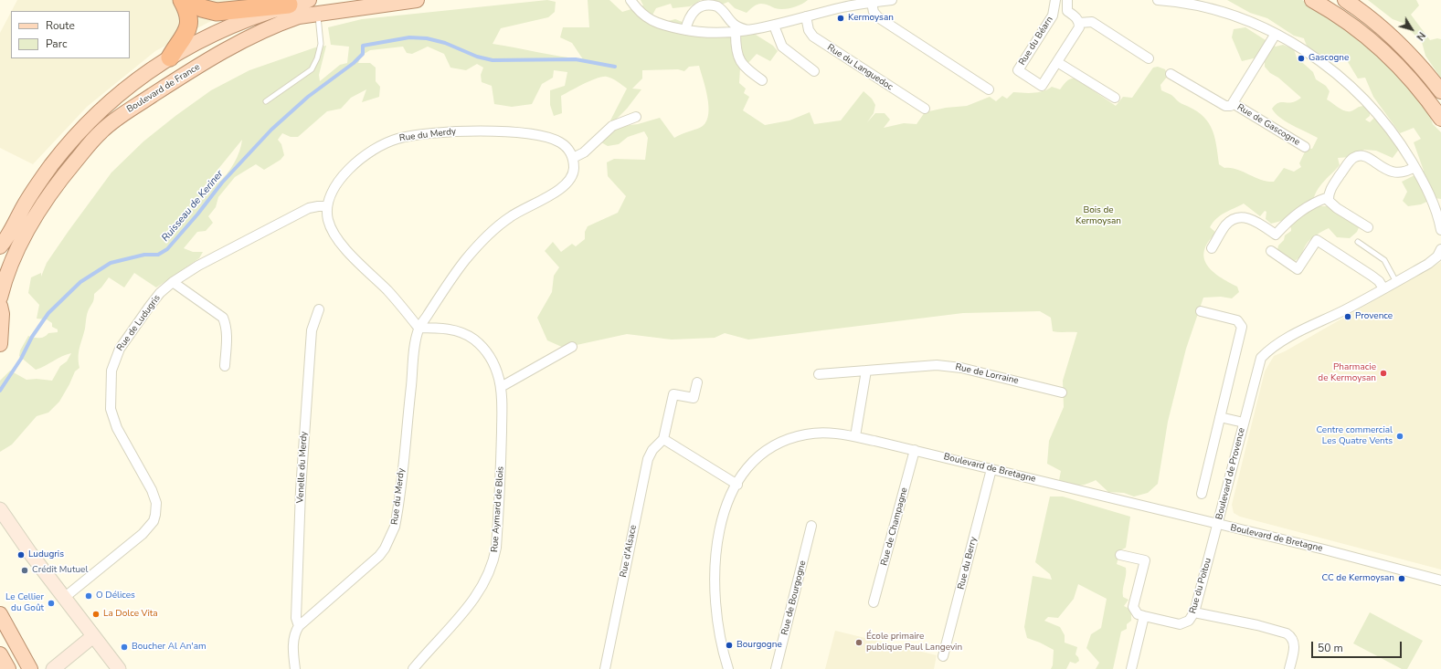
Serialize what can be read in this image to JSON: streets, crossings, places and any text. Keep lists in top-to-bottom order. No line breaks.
{"streets":{"main road":["Boulevard de France"],"street":["Rue du Béarn","Rue du Languedoc","Rue de Gascogne","Rue du Merdy","Rue de Ludugris","Rue de Lorraine","Venelle du Merdy","Boulevard de Bretagne","Boulevard de Provence","Rue Aymard de Blois","Rue de Champagne","Rue d'Alsace","Rue du Berry","Rue du Poitou","Rue de Bourgogne"]},"crossings":[["Rue du Merdy","Rue de Ludugris"],["Rue du Merdy","Venelle du Merdy"],["Rue du Merdy","Rue Aymard de Blois"],["Boulevard de Bretagne","Boulevard de Provence"],["Boulevard de Bretagne","Rue de Champagne"],["Boulevard de Bretagne","Rue du Berry"],["Boulevard de Bretagne","Rue du Poitou"],["Boulevard de Provence","Rue du Poitou"]],"water":["Ruisseau de Keriner"],"parks":["Bois de Kermoysan"],"places":["Kermoysan","Gascogne","Provence","Pharmacie de Kermoysan","Centre commercial Les Quatre Vents","Ludugris","Crédit Mutuel","CC de Kermoysan","O Délices","Le Cellier du Goût","La Dolce Vita","École primaire publique Paul Langevin","Bourgogne","Boucher Al An'am"],"legend":["Route","Parc"],"scale_bar":"50 m","north":"bottom right"}
